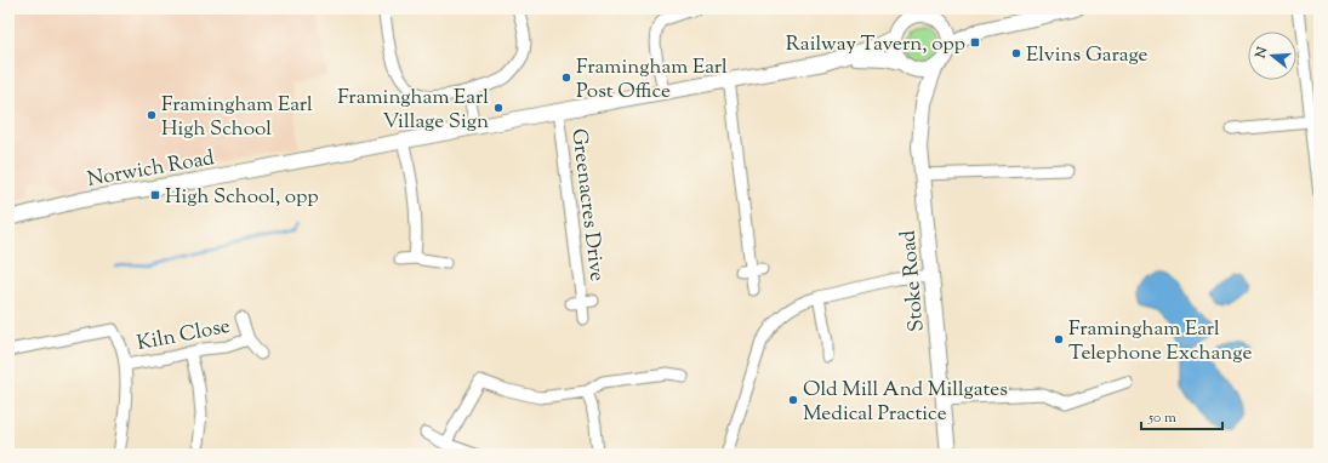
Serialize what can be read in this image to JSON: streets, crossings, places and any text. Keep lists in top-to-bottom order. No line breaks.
{"streets":{"main road":["Norwich Road","Stoke Road"],"street":["Greenacres Drive","Kiln Close"]},"crossings":[["Norwich Road","Greenacres Drive"],["Norwich Road","Stoke Road"]],"places":{"transit":["Railway Tavern, opp","High School, opp"],"other":["Elvins Garage","Framingham Earl Post Office","Framingham Earl Village Sign","Framingham Earl High School","Framingham Earl Telephone Exchange","Old Mill And Millgates Medical Practice"]},"scale_bar":"50 m","north":"left"}
